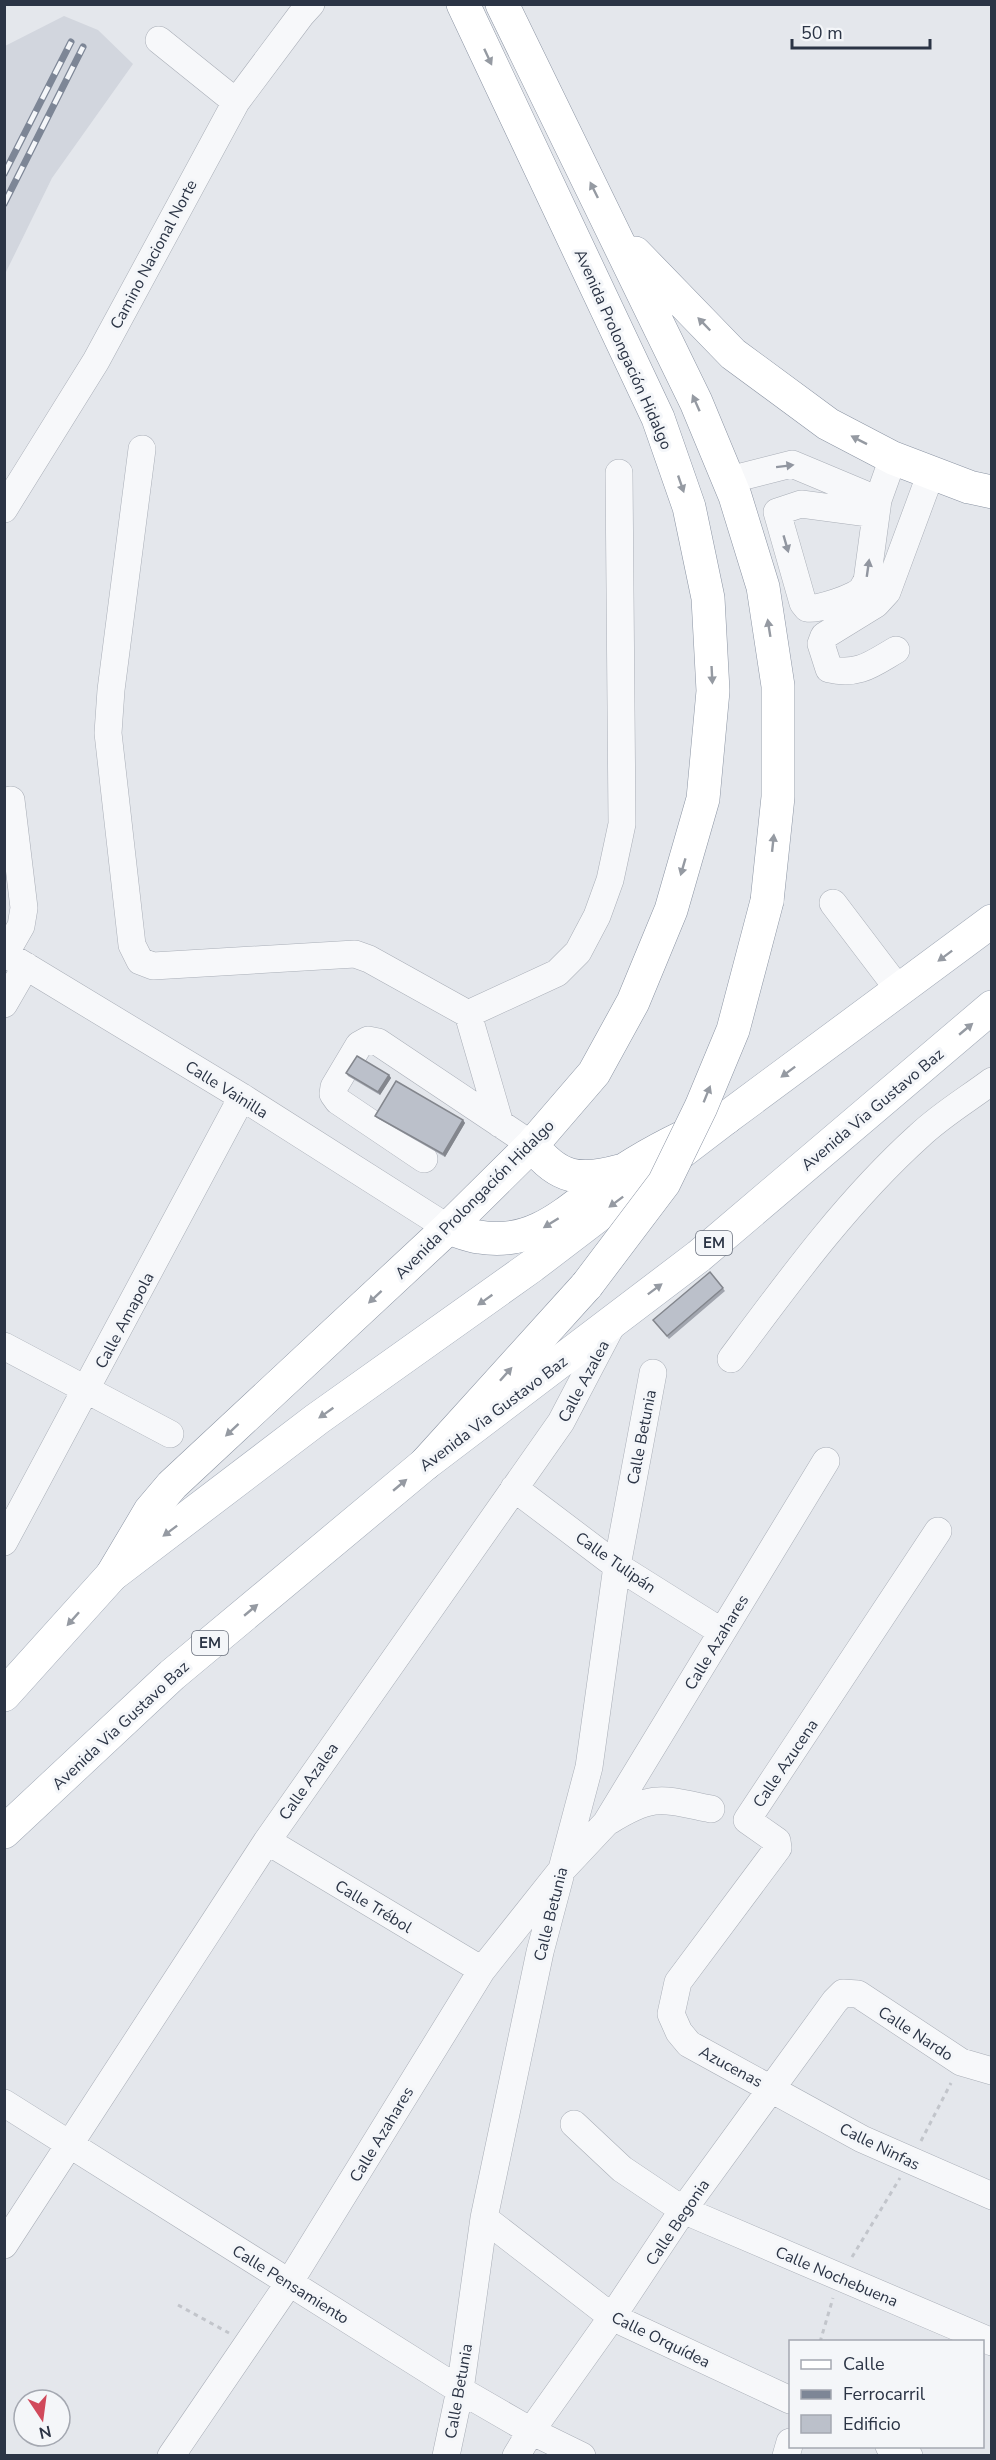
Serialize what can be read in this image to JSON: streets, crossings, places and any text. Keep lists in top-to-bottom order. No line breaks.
{"streets":{"main road":["Avenida Prolongación Hidalgo","Avenida Via Gustavo Baz","EM"],"street":["Camino Nacional Norte","Calle Vainilla","Calle Amapola","Calle Azalea","Calle Betunia","Calle Tulipán","Calle Azahares","Calle Azucena","Calle Trébol","Calle Nardo","Azucenas","Calle Ninfas","Calle Begonia","Calle Nochebuena","Calle Pensamiento","Calle Orquídea"]},"crossings":[["Avenida Prolongación Hidalgo","Calle Vainilla"],["Calle Vainilla","Calle Amapola"],["Avenida Via Gustavo Baz","Calle Azalea"],["Calle Azalea","Calle Tulipán"],["Calle Azalea","Calle Trébol"],["Calle Azalea","Calle Pensamiento"],["Calle Betunia","Calle Tulipán"],["Calle Betunia","Calle Azahares"],["Calle Betunia","Calle Pensamiento"],["Calle Betunia","Calle Orquídea"],["Calle Tulipán","Calle Azahares"],["Calle Azahares","Calle Trébol"],["Calle Azahares","Calle Pensamiento"],["Calle Azucena","Azucenas"],["Calle Nardo","Calle Begonia"],["Azucenas","Calle Ninfas"],["Azucenas","Calle Begonia"],["Calle Ninfas","Calle Begonia"],["Calle Begonia","Calle Nochebuena"],["Calle Begonia","Calle Pensamiento"],["Calle Begonia","Calle Orquídea"]],"legend":["Calle","Ferrocarril","Edificio"],"scale_bar":"50 m","north":"bottom"}
